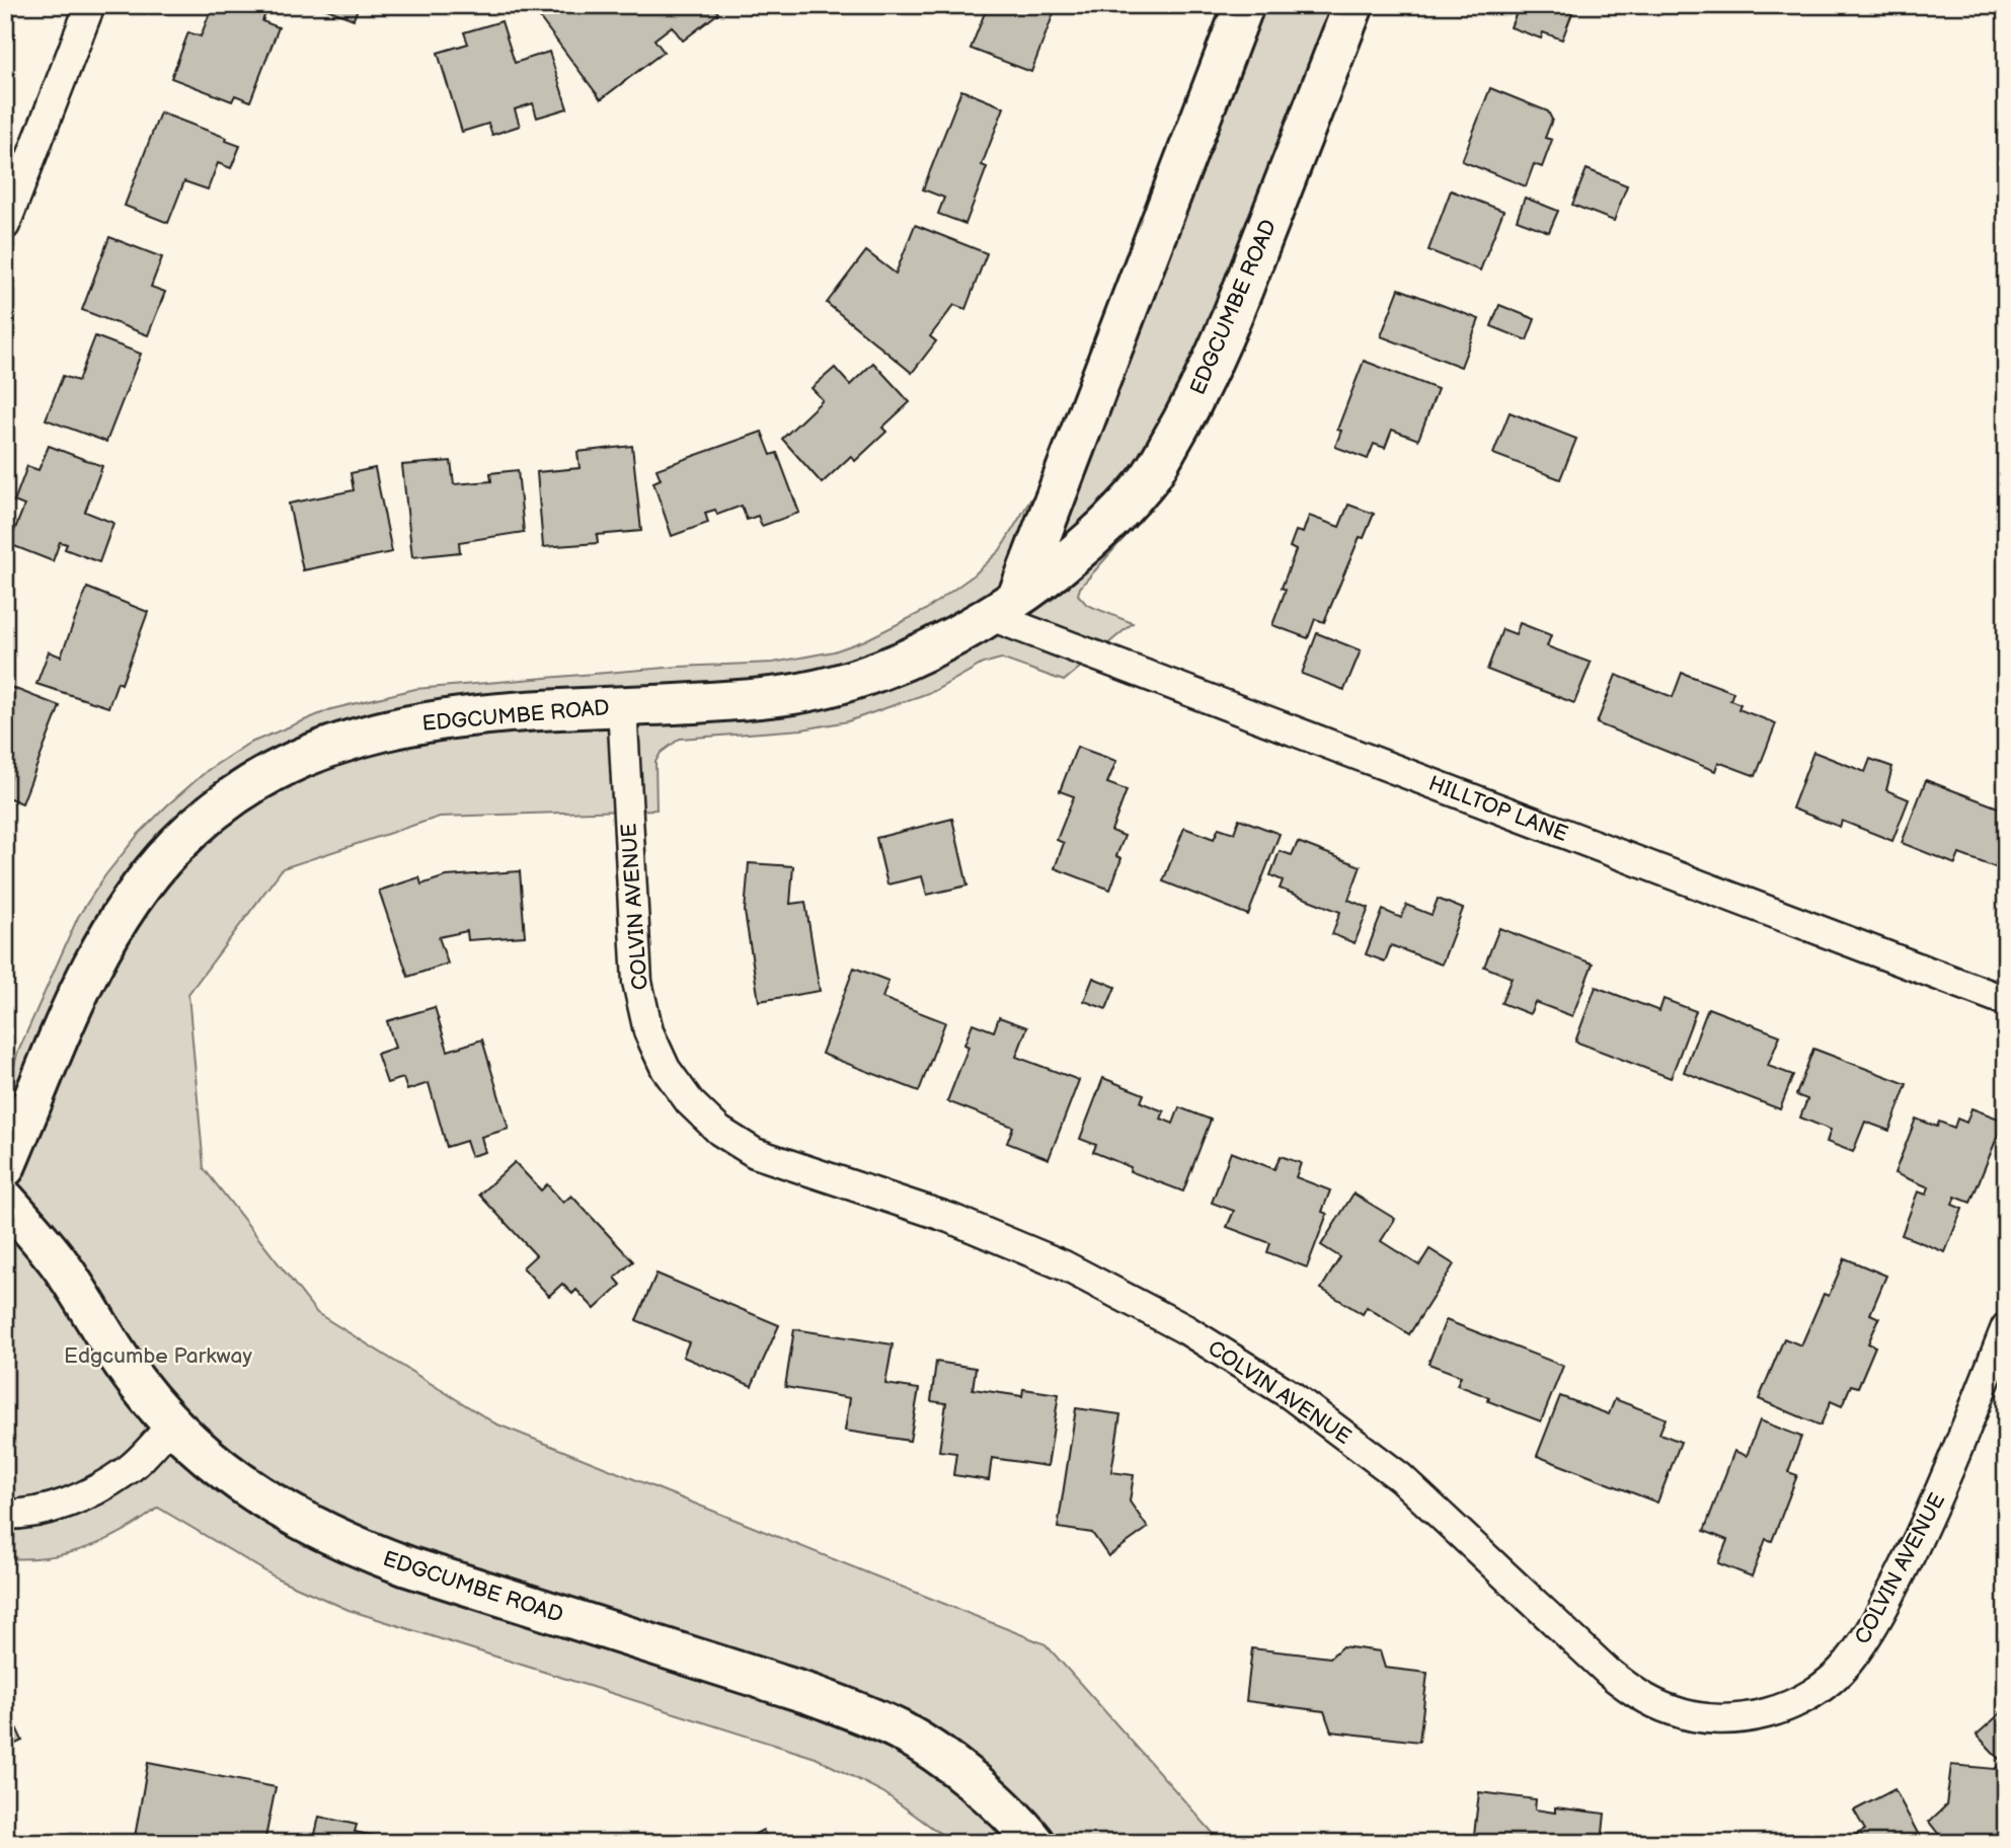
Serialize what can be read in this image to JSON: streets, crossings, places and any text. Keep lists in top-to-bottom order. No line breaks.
{"streets":{"street":["EDGCUMBE ROAD","HILLTOP LANE","COLVIN AVENUE"]},"crossings":[["EDGCUMBE ROAD","HILLTOP LANE"],["EDGCUMBE ROAD","COLVIN AVENUE"]],"parks":["Edgcumbe Parkway"]}
